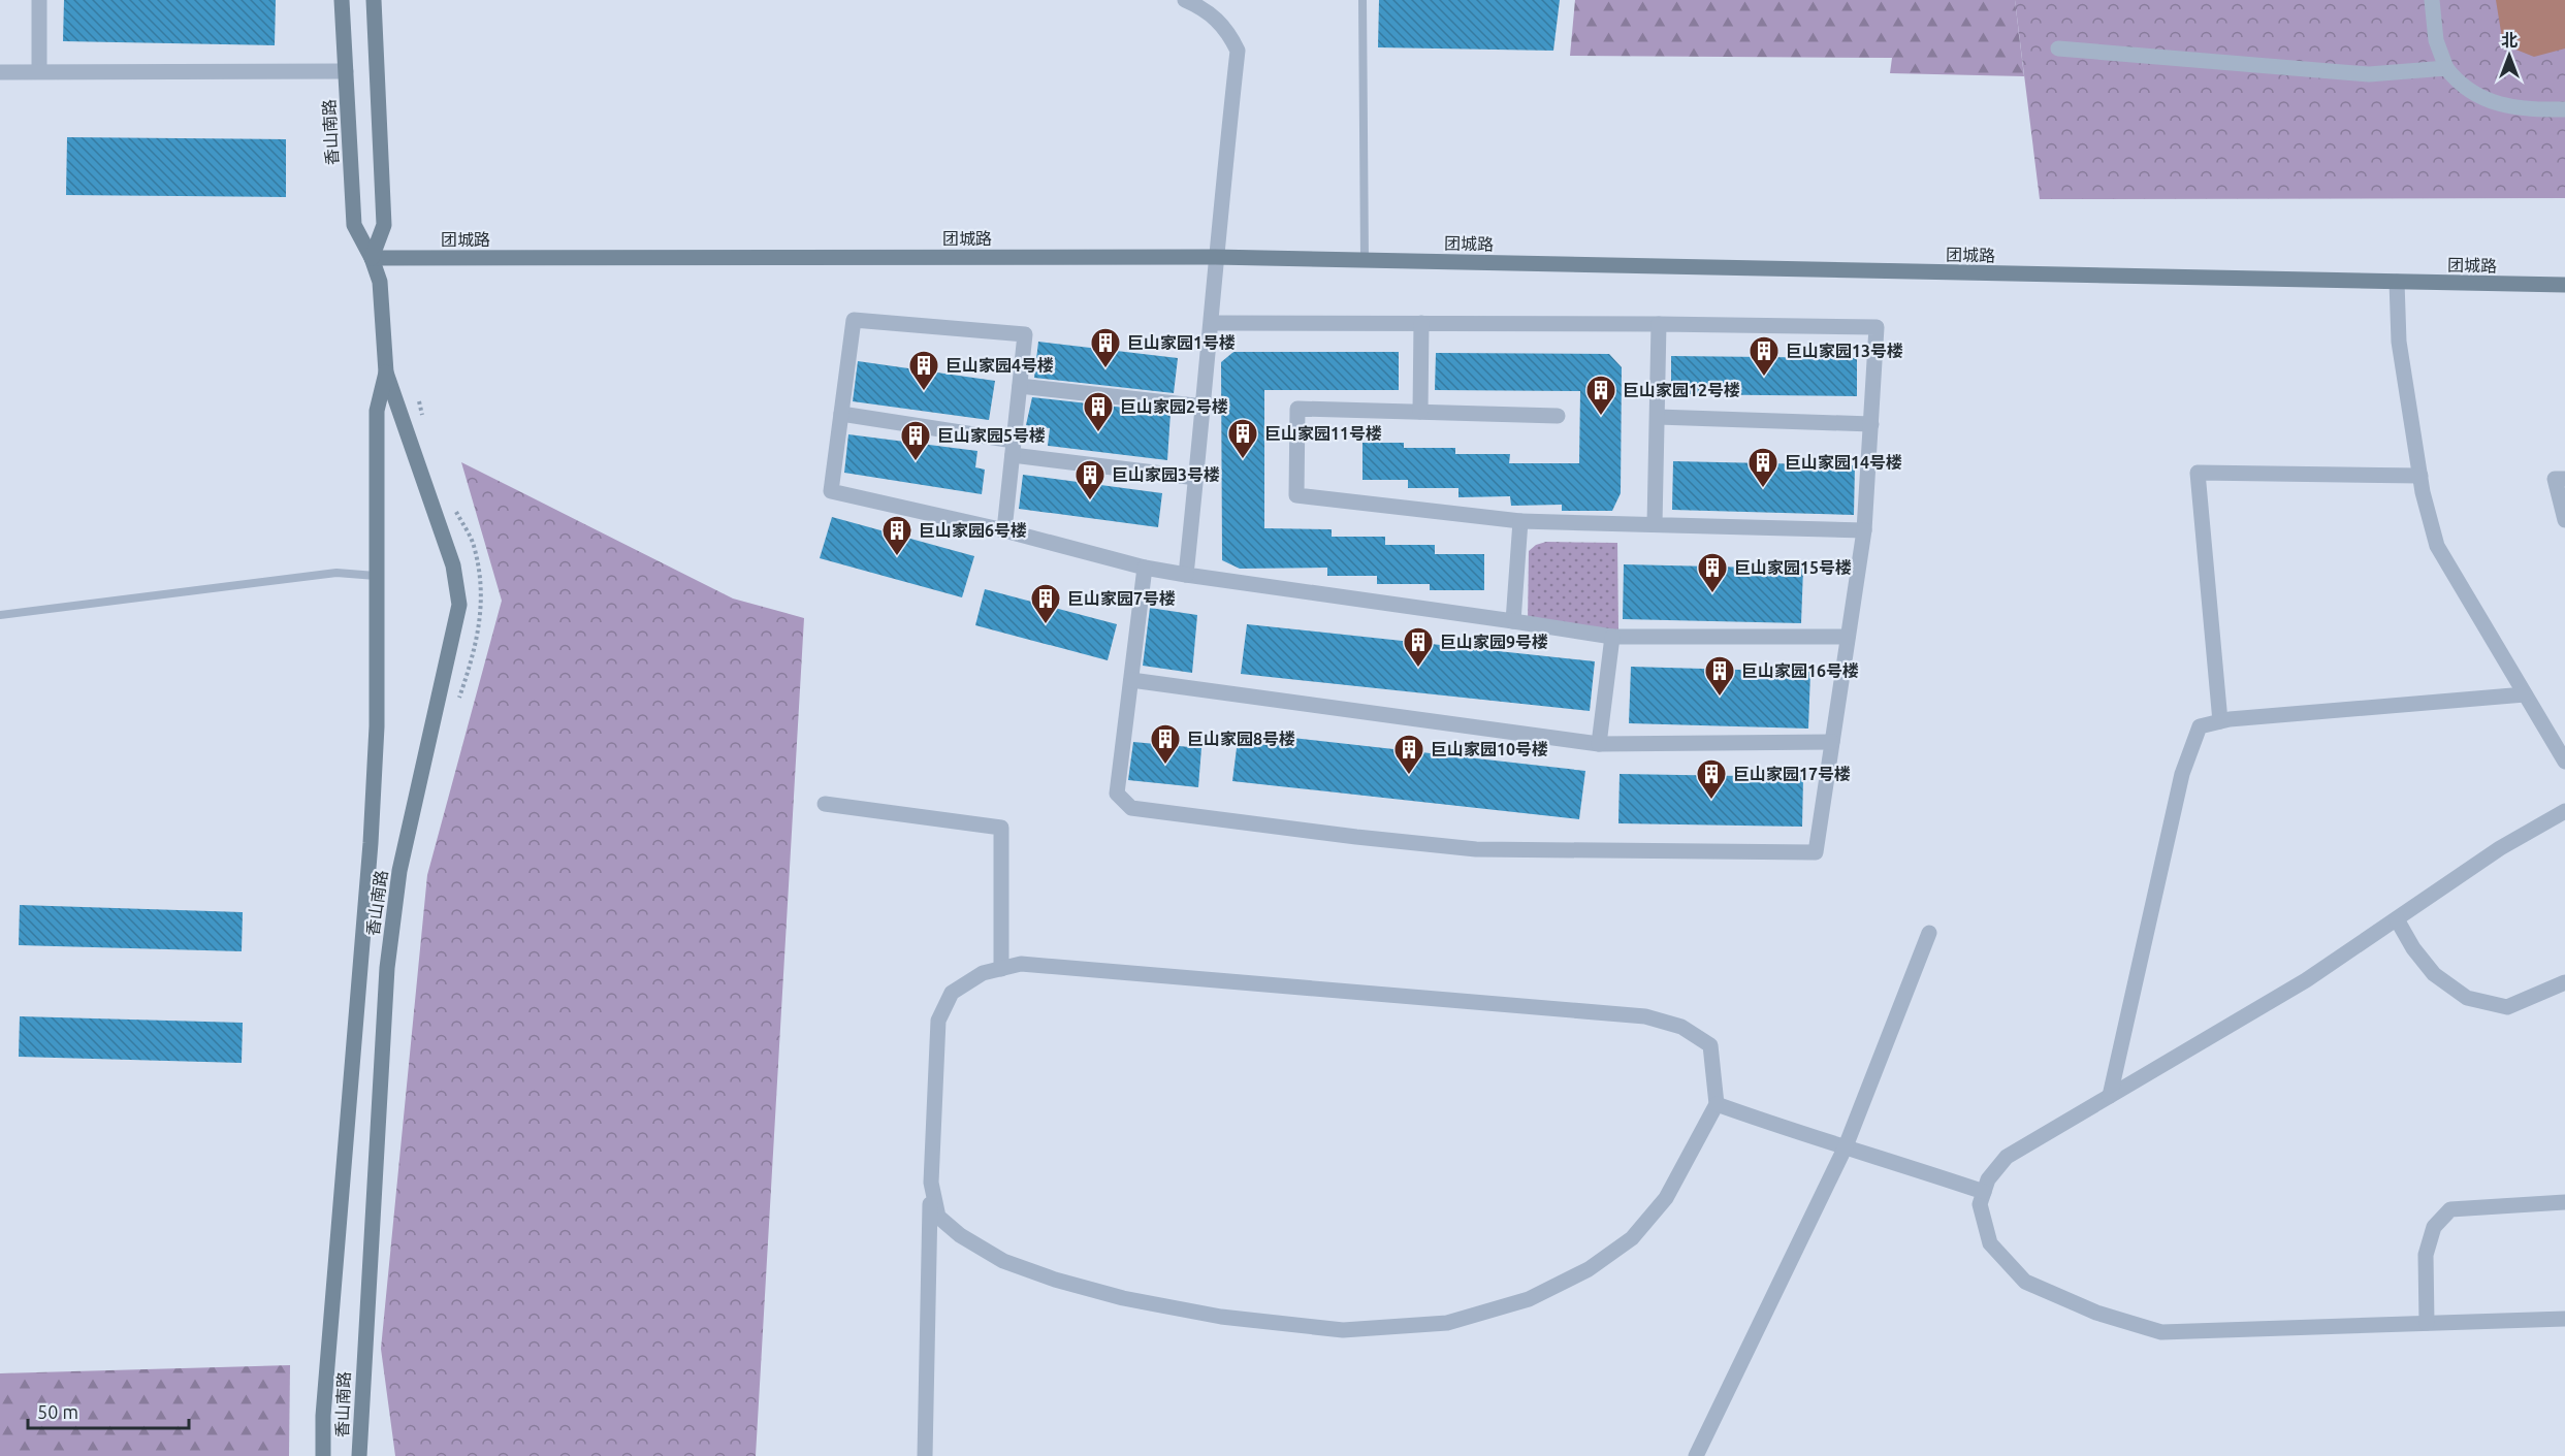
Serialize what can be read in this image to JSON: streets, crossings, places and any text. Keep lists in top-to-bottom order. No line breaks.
{"streets":{"street":["香山南路","团城路"]},"crossings":[["香山南路","团城路"]],"places":{"building":["巨山家园1号楼","巨山家园13号楼","巨山家园4号楼","巨山家园12号楼","巨山家园2号楼","巨山家园11号楼","巨山家园5号楼","巨山家园14号楼","巨山家园3号楼","巨山家园6号楼","巨山家园15号楼","巨山家园7号楼","巨山家园9号楼","巨山家园16号楼","巨山家园8号楼","巨山家园10号楼","巨山家园17号楼"]},"scale_bar":"50 m","north":"top"}
